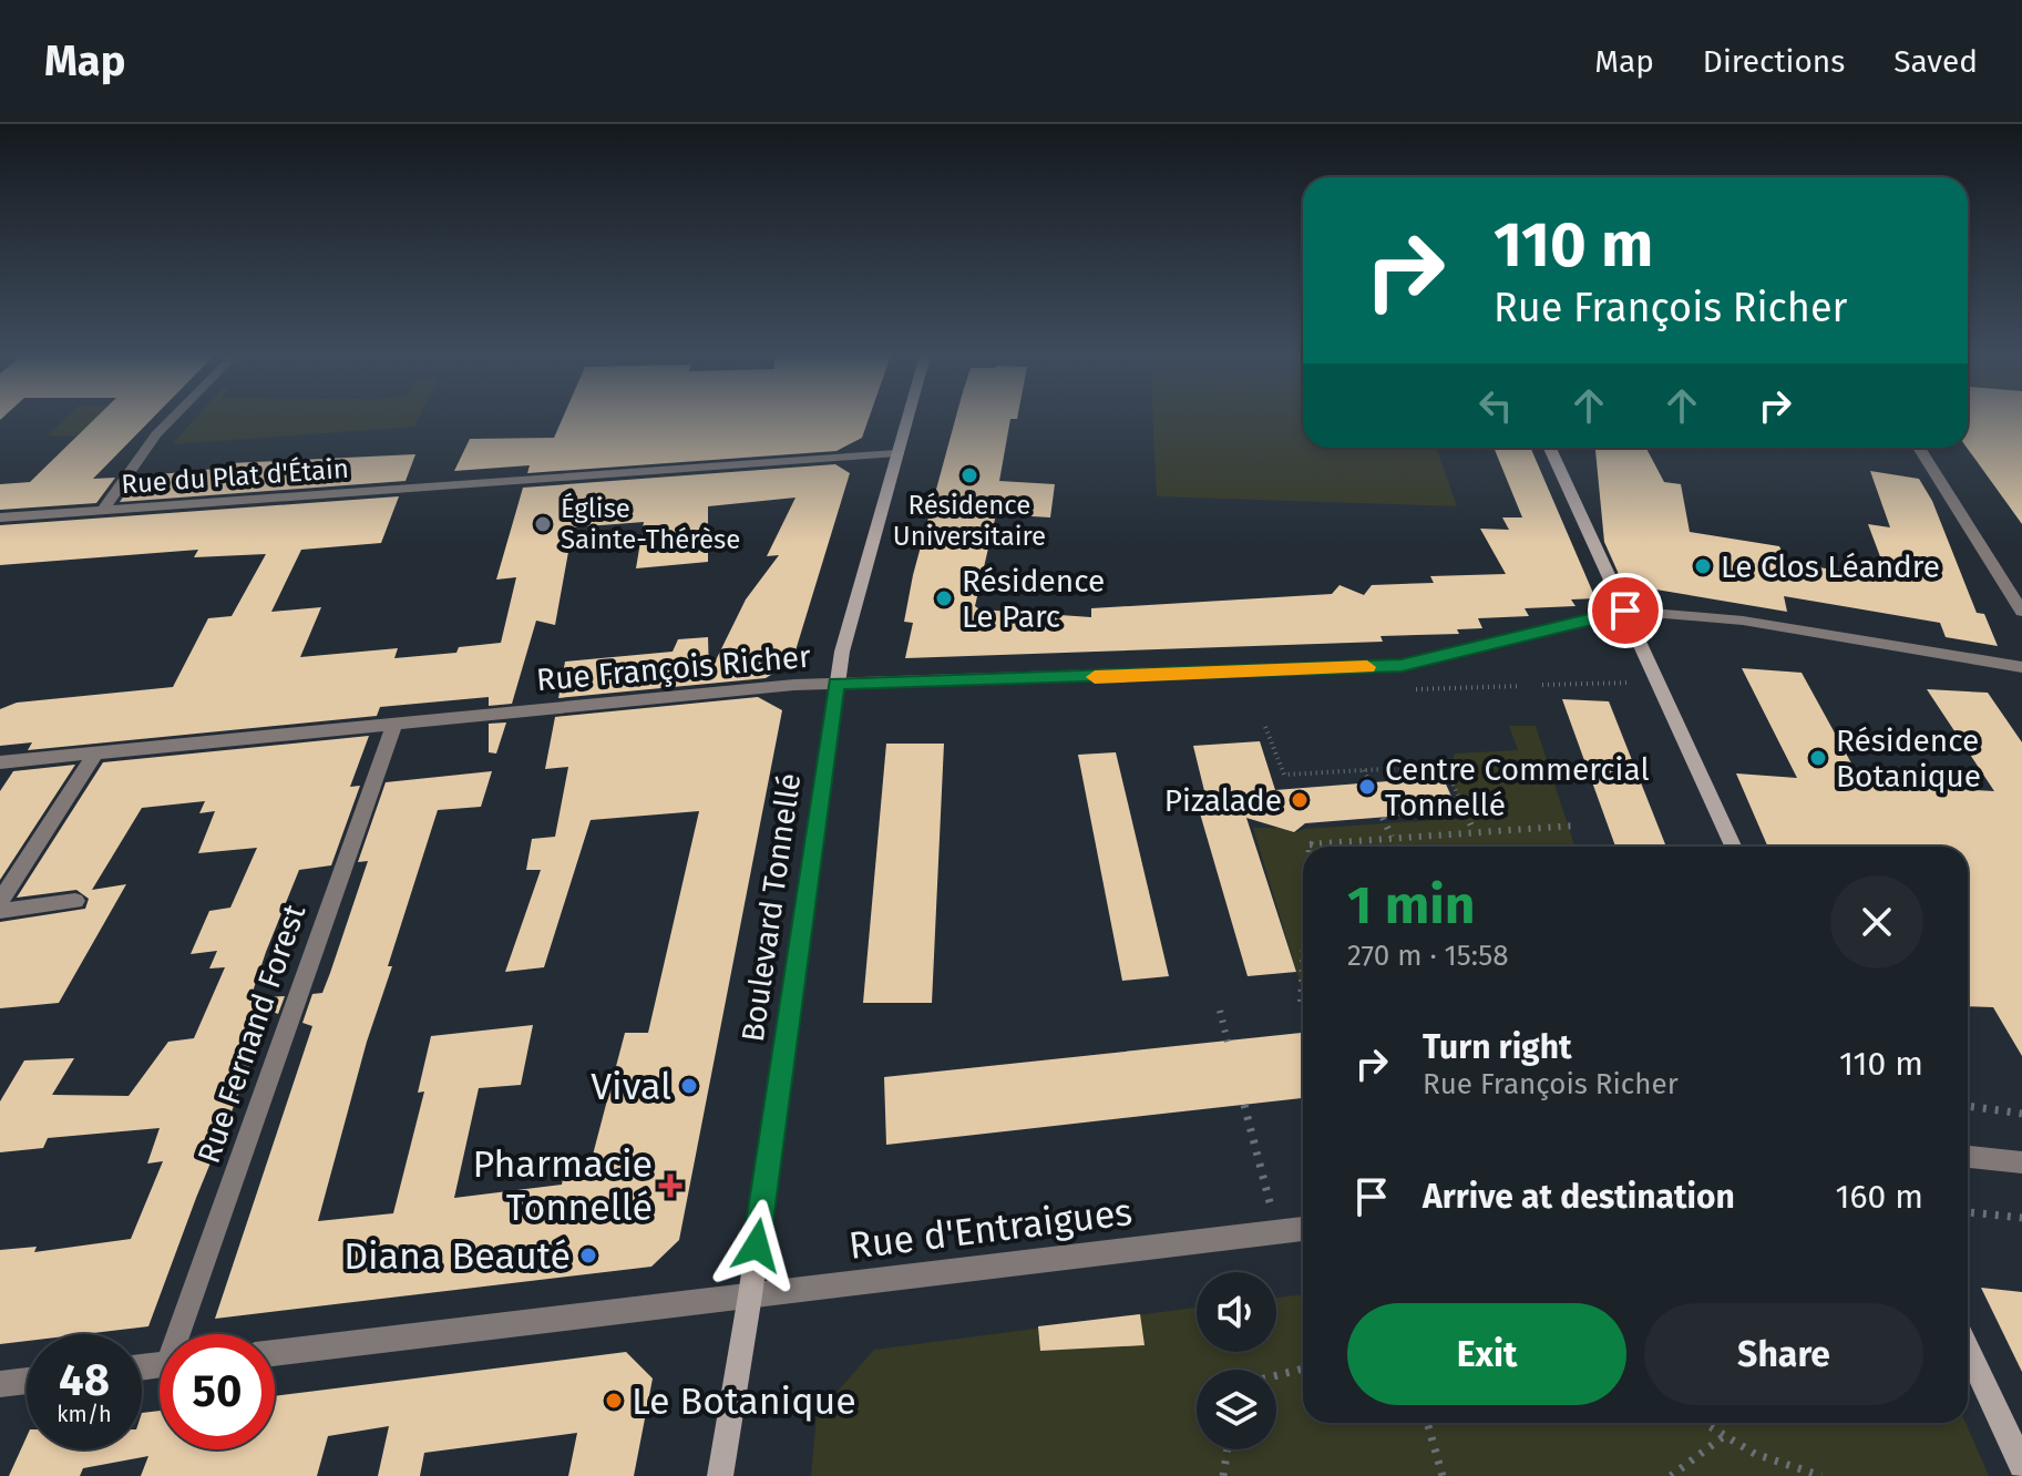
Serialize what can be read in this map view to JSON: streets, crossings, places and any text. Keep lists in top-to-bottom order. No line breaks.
{"streets":{"main road":["Boulevard Tonnellé"],"street":["Rue du Plat d'Étain","Rue François Richer","Rue Fernand Forest","Rue d'Entraigues"]},"crossings":[["Rue du Plat d'Étain","Boulevard Tonnellé"],["Rue François Richer","Boulevard Tonnellé"],["Rue François Richer","Rue Fernand Forest"],["Boulevard Tonnellé","Rue d'Entraigues"]],"places":{"other":["Résidence Universitaire","Église Sainte-Thérèse","Le Clos Léandre","Résidence Le Parc","Résidence Botanique","Centre Commercial Tonnellé","Pizalade","Vival","Diana Beauté","Le Botanique"],"health":["Pharmacie Tonnellé"]},"page":{"header":"Map","nav":["Map","Directions","Saved"],"turn":["110 m","Rue François Richer"],"heading":["1 min","270 m · 15:58"],"list":[{"name":"Turn right","note":"Rue François Richer","value":"110 m"},{"name":"Arrive at destination","value":"160 m"}],"buttons":["Exit","Share"],"speed":"48 km/h","limit":"50"}}
